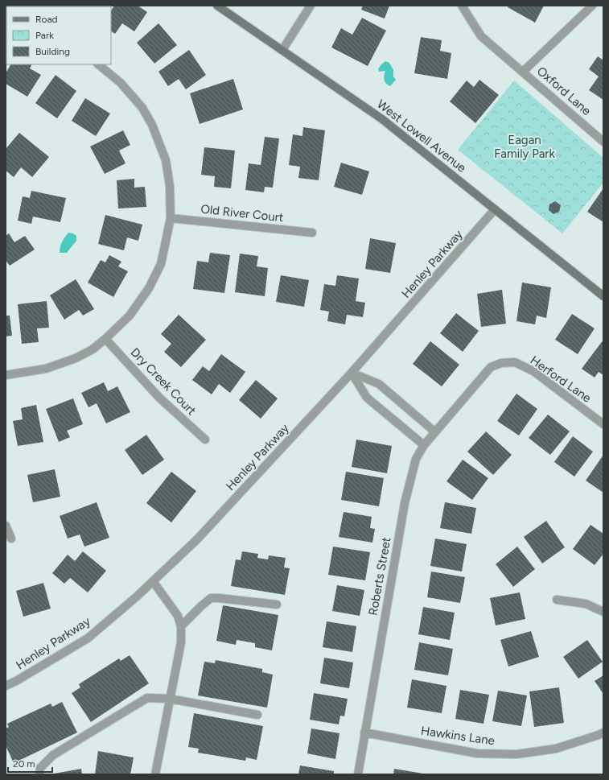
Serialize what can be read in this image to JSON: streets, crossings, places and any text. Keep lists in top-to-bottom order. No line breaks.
{"streets":{"street":["Oxford Lane","West Lowell Avenue","Old River Court","Henley Parkway","Herford Lane","Dry Creek Court","Roberts Street","Hawkins Lane"]},"crossings":[["West Lowell Avenue","Henley Parkway"],["Herford Lane","Roberts Street"],["Roberts Street","Hawkins Lane"]],"parks":["Eagan Family Park"],"legend":["Road","Park","Building"],"scale_bar":"20 m"}
